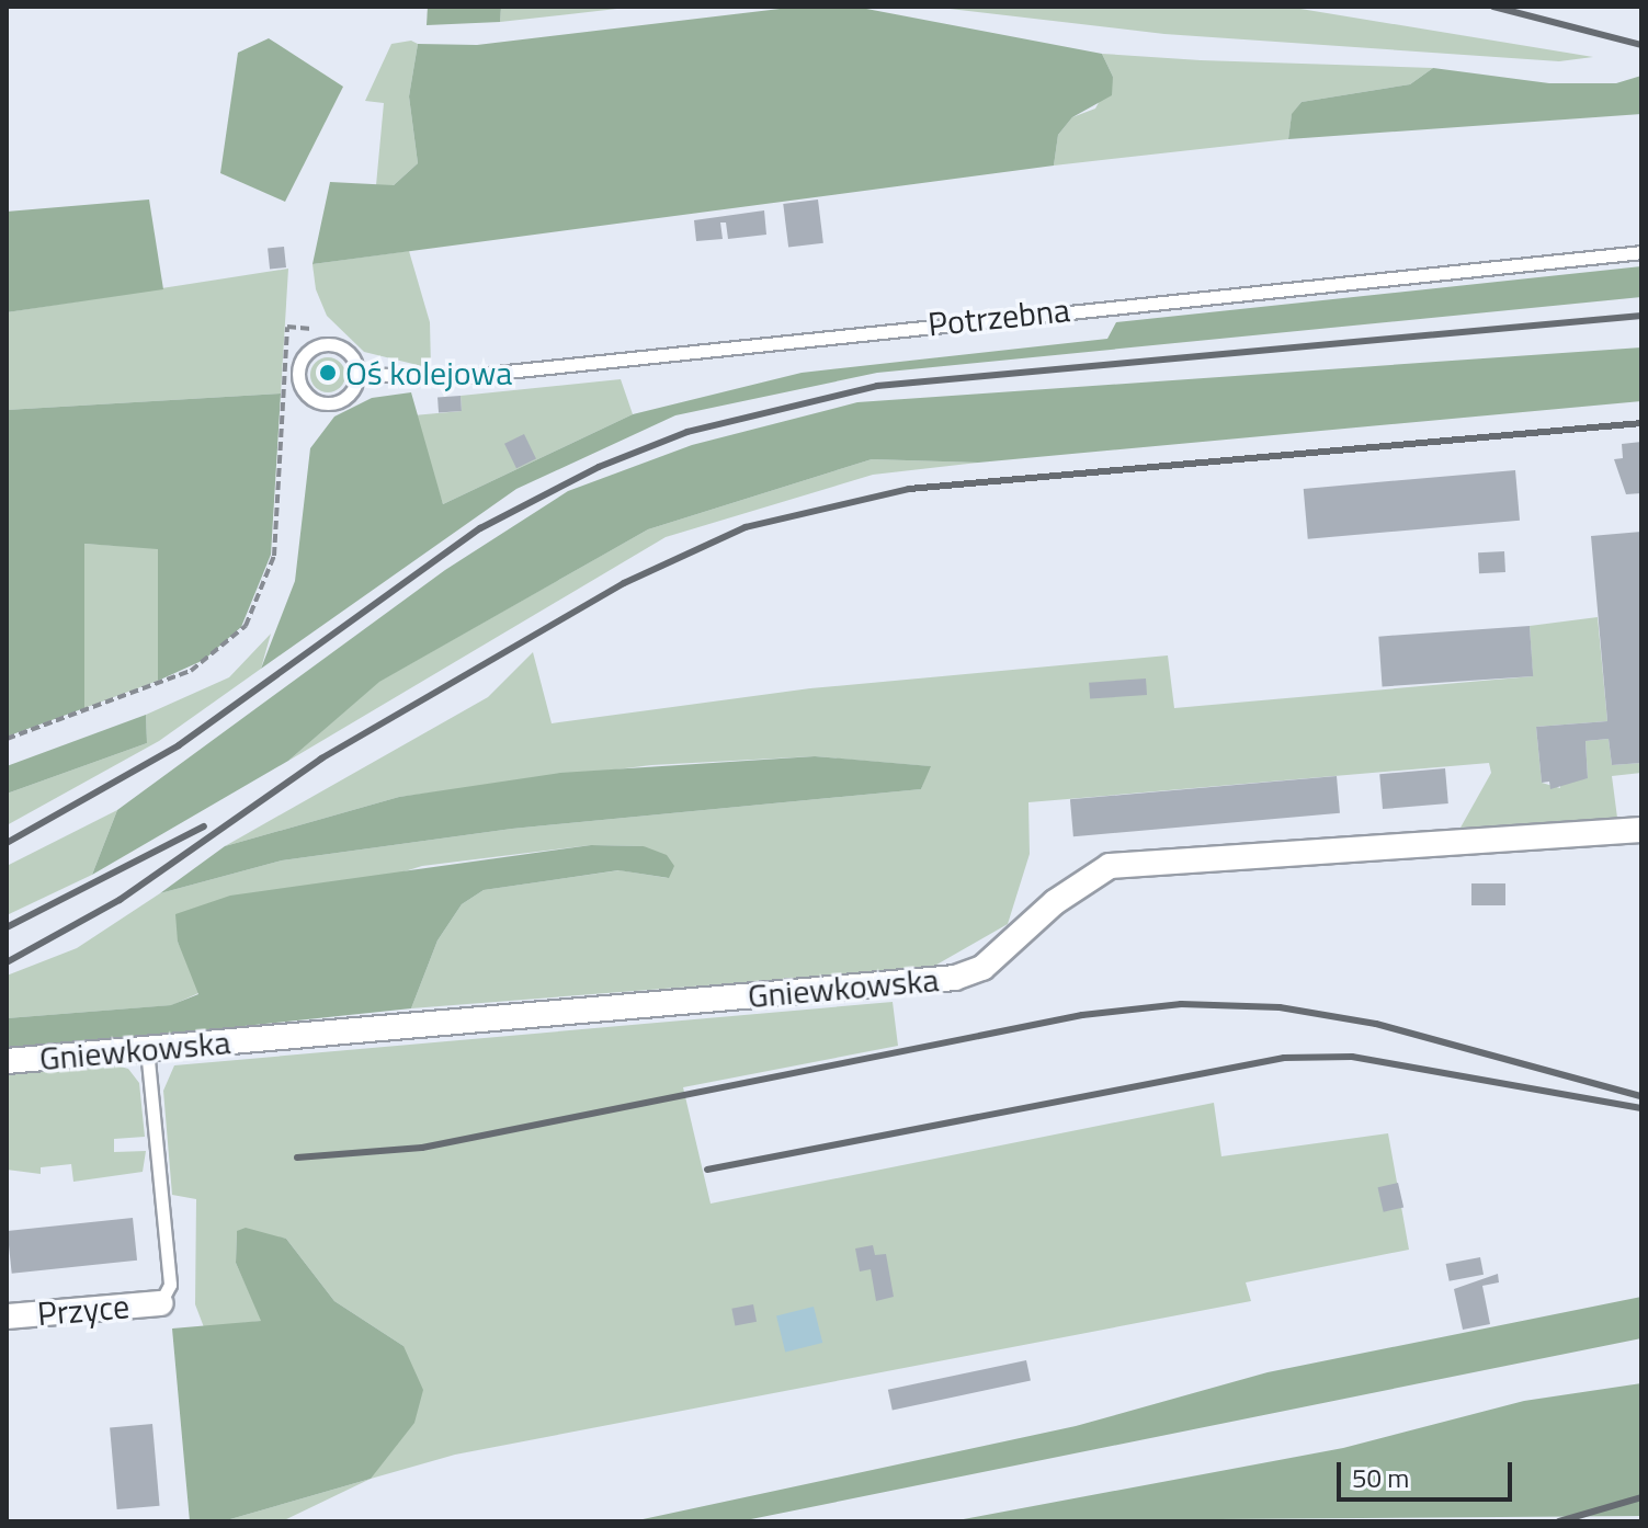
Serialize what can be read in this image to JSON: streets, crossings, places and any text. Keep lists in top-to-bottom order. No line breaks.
{"streets":{"street":["Gniewkowska","Przyce"],"lane":["Potrzebna"]},"places":["Oś kolejowa"],"scale_bar":"50 m"}
